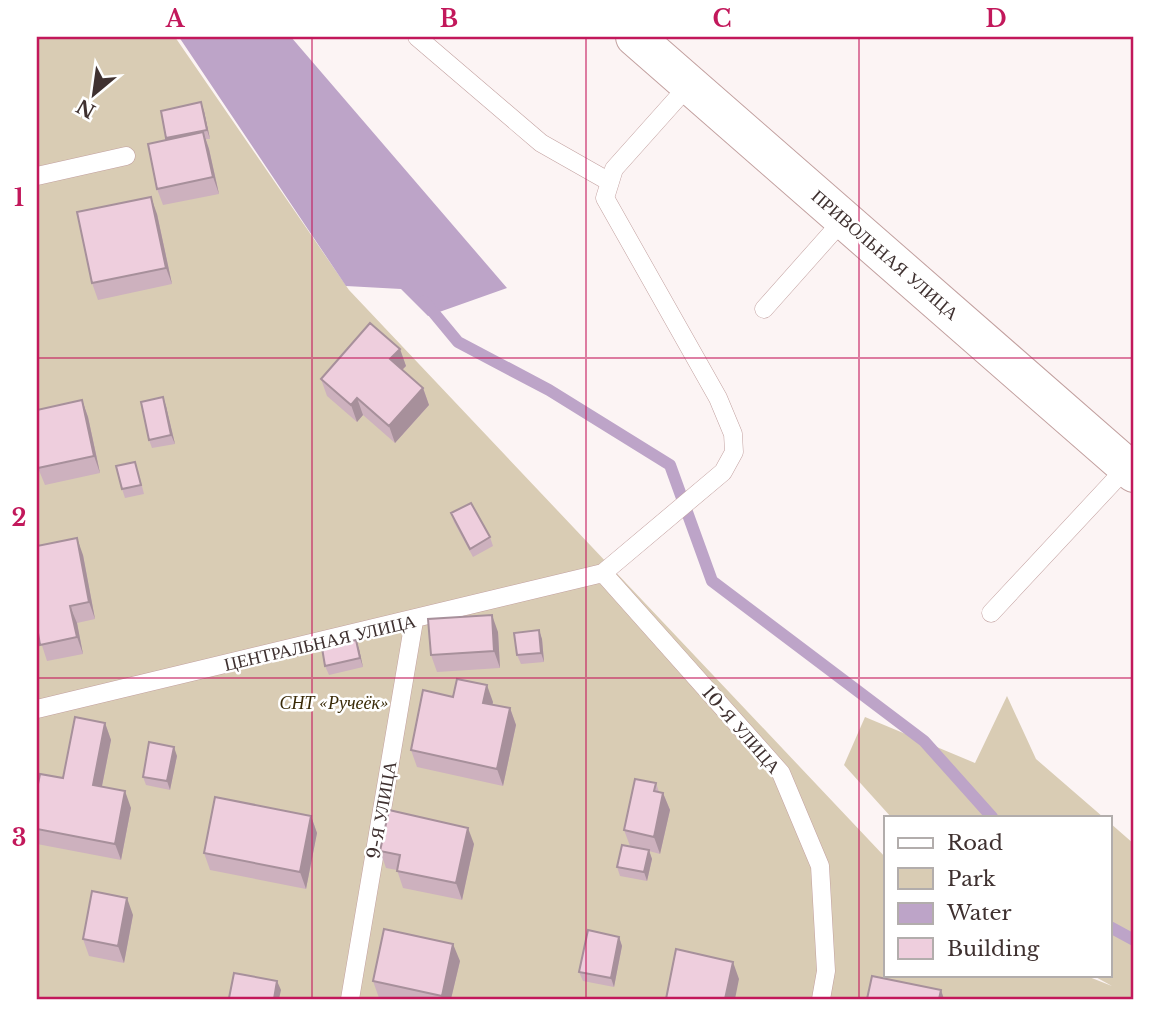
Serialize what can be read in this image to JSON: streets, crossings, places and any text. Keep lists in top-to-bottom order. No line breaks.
{"streets":{"street":["ПРИВОЛЬНАЯ УЛИЦА"],"lane":["ЦЕНТРАЛЬНАЯ УЛИЦА","10-Я УЛИЦА","9-Я УЛИЦА"]},"crossings":[["ЦЕНТРАЛЬНАЯ УЛИЦА","10-Я УЛИЦА"],["ЦЕНТРАЛЬНАЯ УЛИЦА","9-Я УЛИЦА"]],"parks":["СНТ «Ручеёк»"],"legend":["Road","Park","Water","Building"],"north":"bottom left","grid":{"columns":["A","B","C","D"],"rows":["1","2","3"]}}
